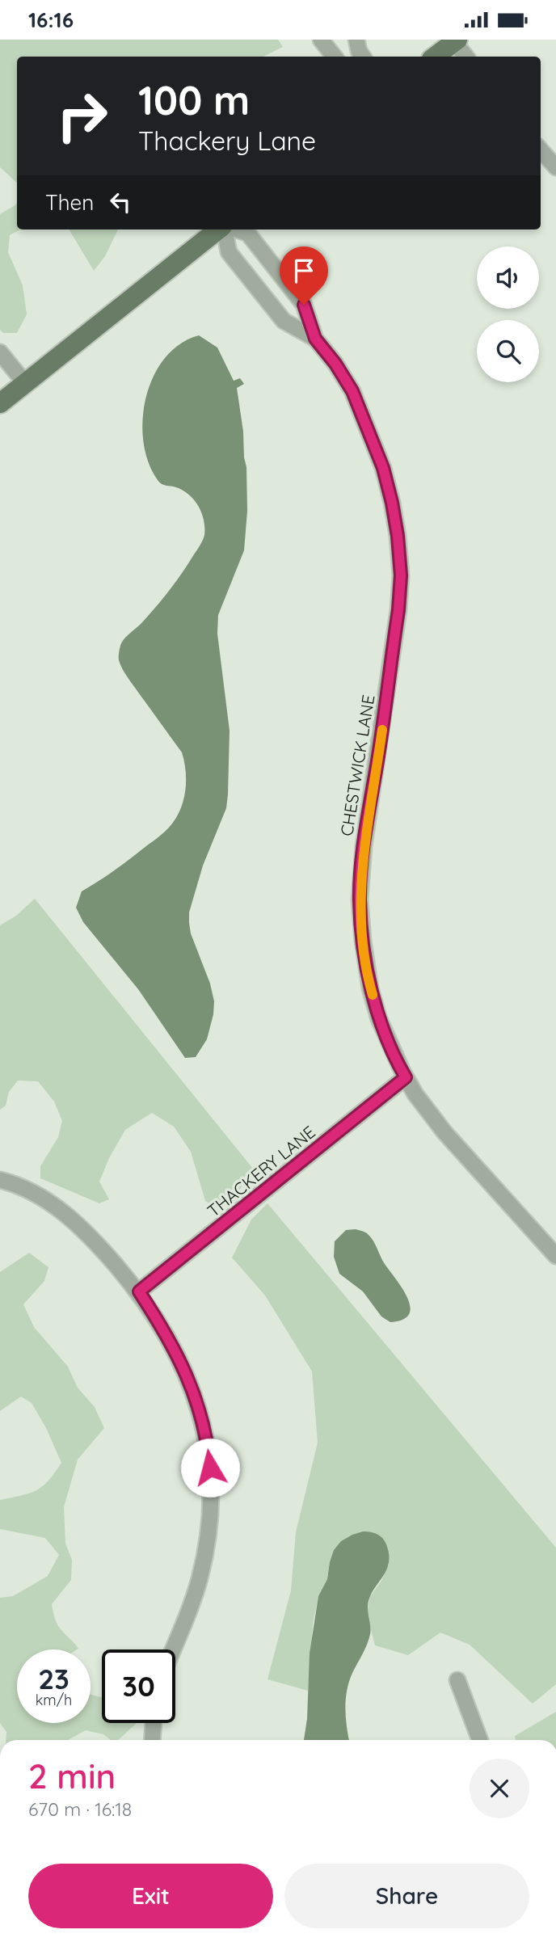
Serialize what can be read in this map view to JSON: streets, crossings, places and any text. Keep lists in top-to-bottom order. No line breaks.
{"streets":{"street":["CHESTWICK LANE","THACKERY LANE"]},"crossings":[["CHESTWICK LANE","THACKERY LANE"]],"page":{"status":"16:16","turn":["100 m","Thackery Lane"],"then":"Then","speed":"23 km/h","limit":"30","heading":["2 min","670 m · 16:18"],"buttons":["Exit","Share"]}}
